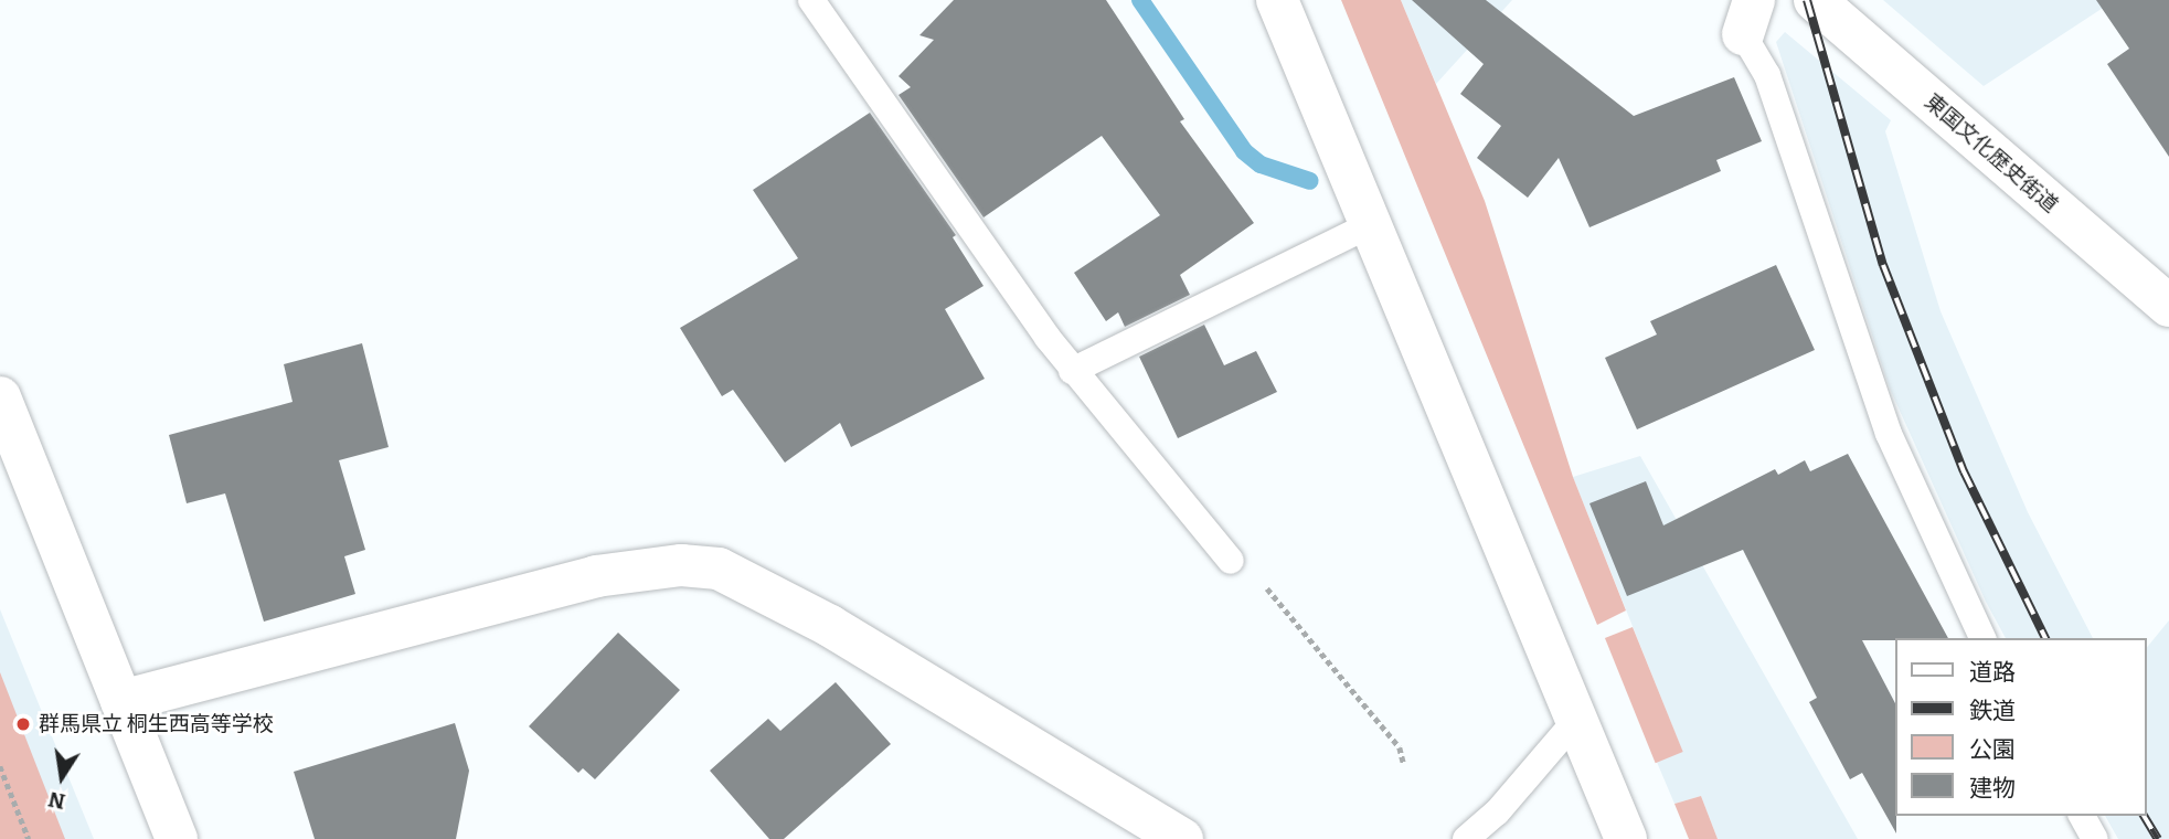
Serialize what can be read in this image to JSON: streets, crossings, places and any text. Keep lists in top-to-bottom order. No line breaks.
{"streets":{"main road":["東国文化歴史街道"]},"places":["群馬県立 桐生西高等学校"],"legend":["道路","鉄道","公園","建物"],"north":"bottom"}
